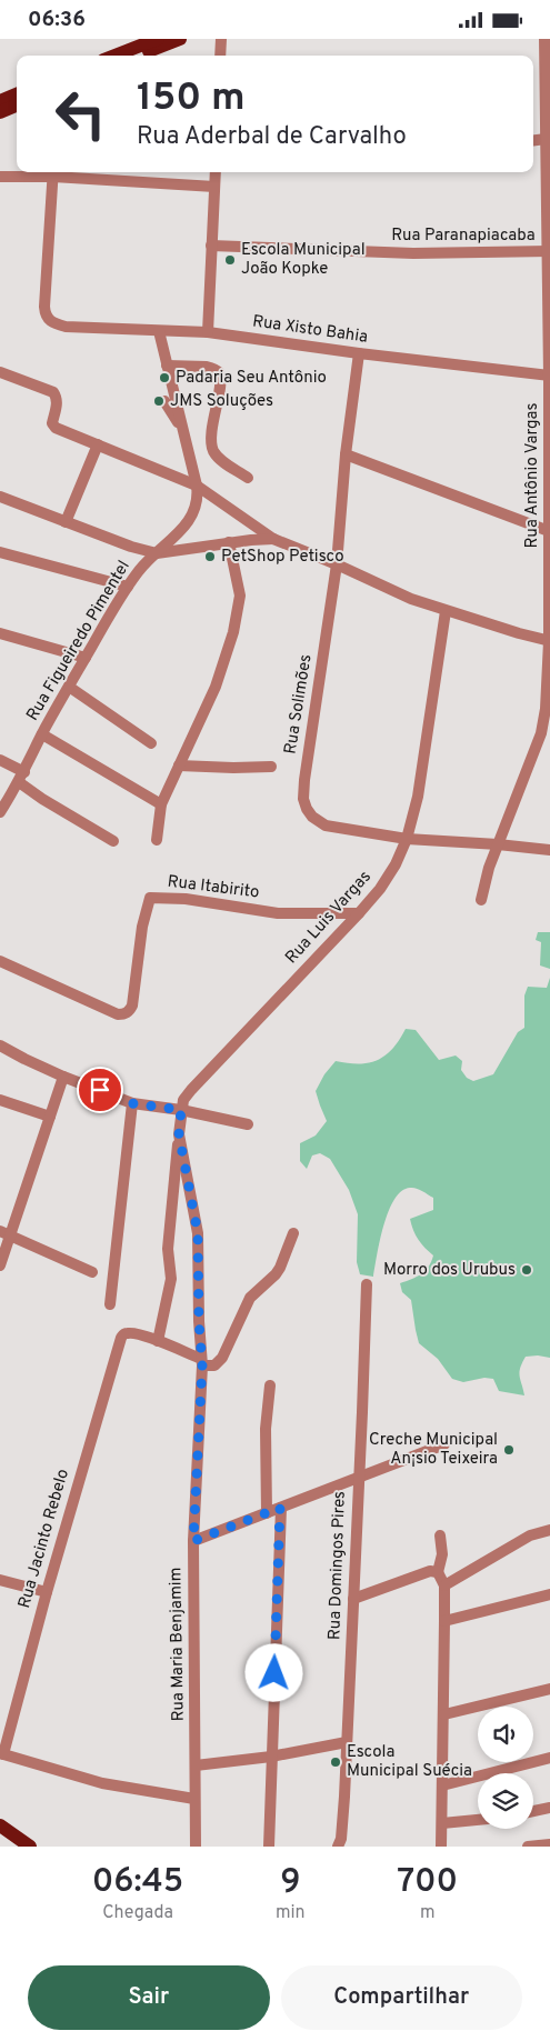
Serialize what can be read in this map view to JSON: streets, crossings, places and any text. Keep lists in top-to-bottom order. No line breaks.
{"streets":{"street":["Rua Paranapiacaba","Rua Xisto Bahia","Rua Antônio Vargas","Rua Figueiredo Pimentel","Rua Solimões","Rua Itabirito","Rua Luis Vargas","Rua Jacinto Rebelo","Rua Domingos Pires","Rua Maria Benjamim"]},"crossings":[["Rua Paranapiacaba","Rua Antônio Vargas"],["Rua Xisto Bahia","Rua Antônio Vargas"],["Rua Xisto Bahia","Rua Figueiredo Pimentel"],["Rua Xisto Bahia","Rua Solimões"],["Rua Antônio Vargas","Rua Solimões"],["Rua Solimões","Rua Luis Vargas"],["Rua Itabirito","Rua Luis Vargas"],["Rua Luis Vargas","Rua Maria Benjamim"]],"places":["Escola Municipal João Kopke","Padaria Seu Antônio","JMS Soluções","PetShop Petisco","Morro dos Urubus","Creche Municipal An¡sio Teixeira","Escola Municipal Suécia"],"page":{"status":"06:36","turn":["150 m","Rua Aderbal de Carvalho"],"eta":["06:45","Chegada","9","min","700","m"],"buttons":["Sair","Compartilhar"]}}
